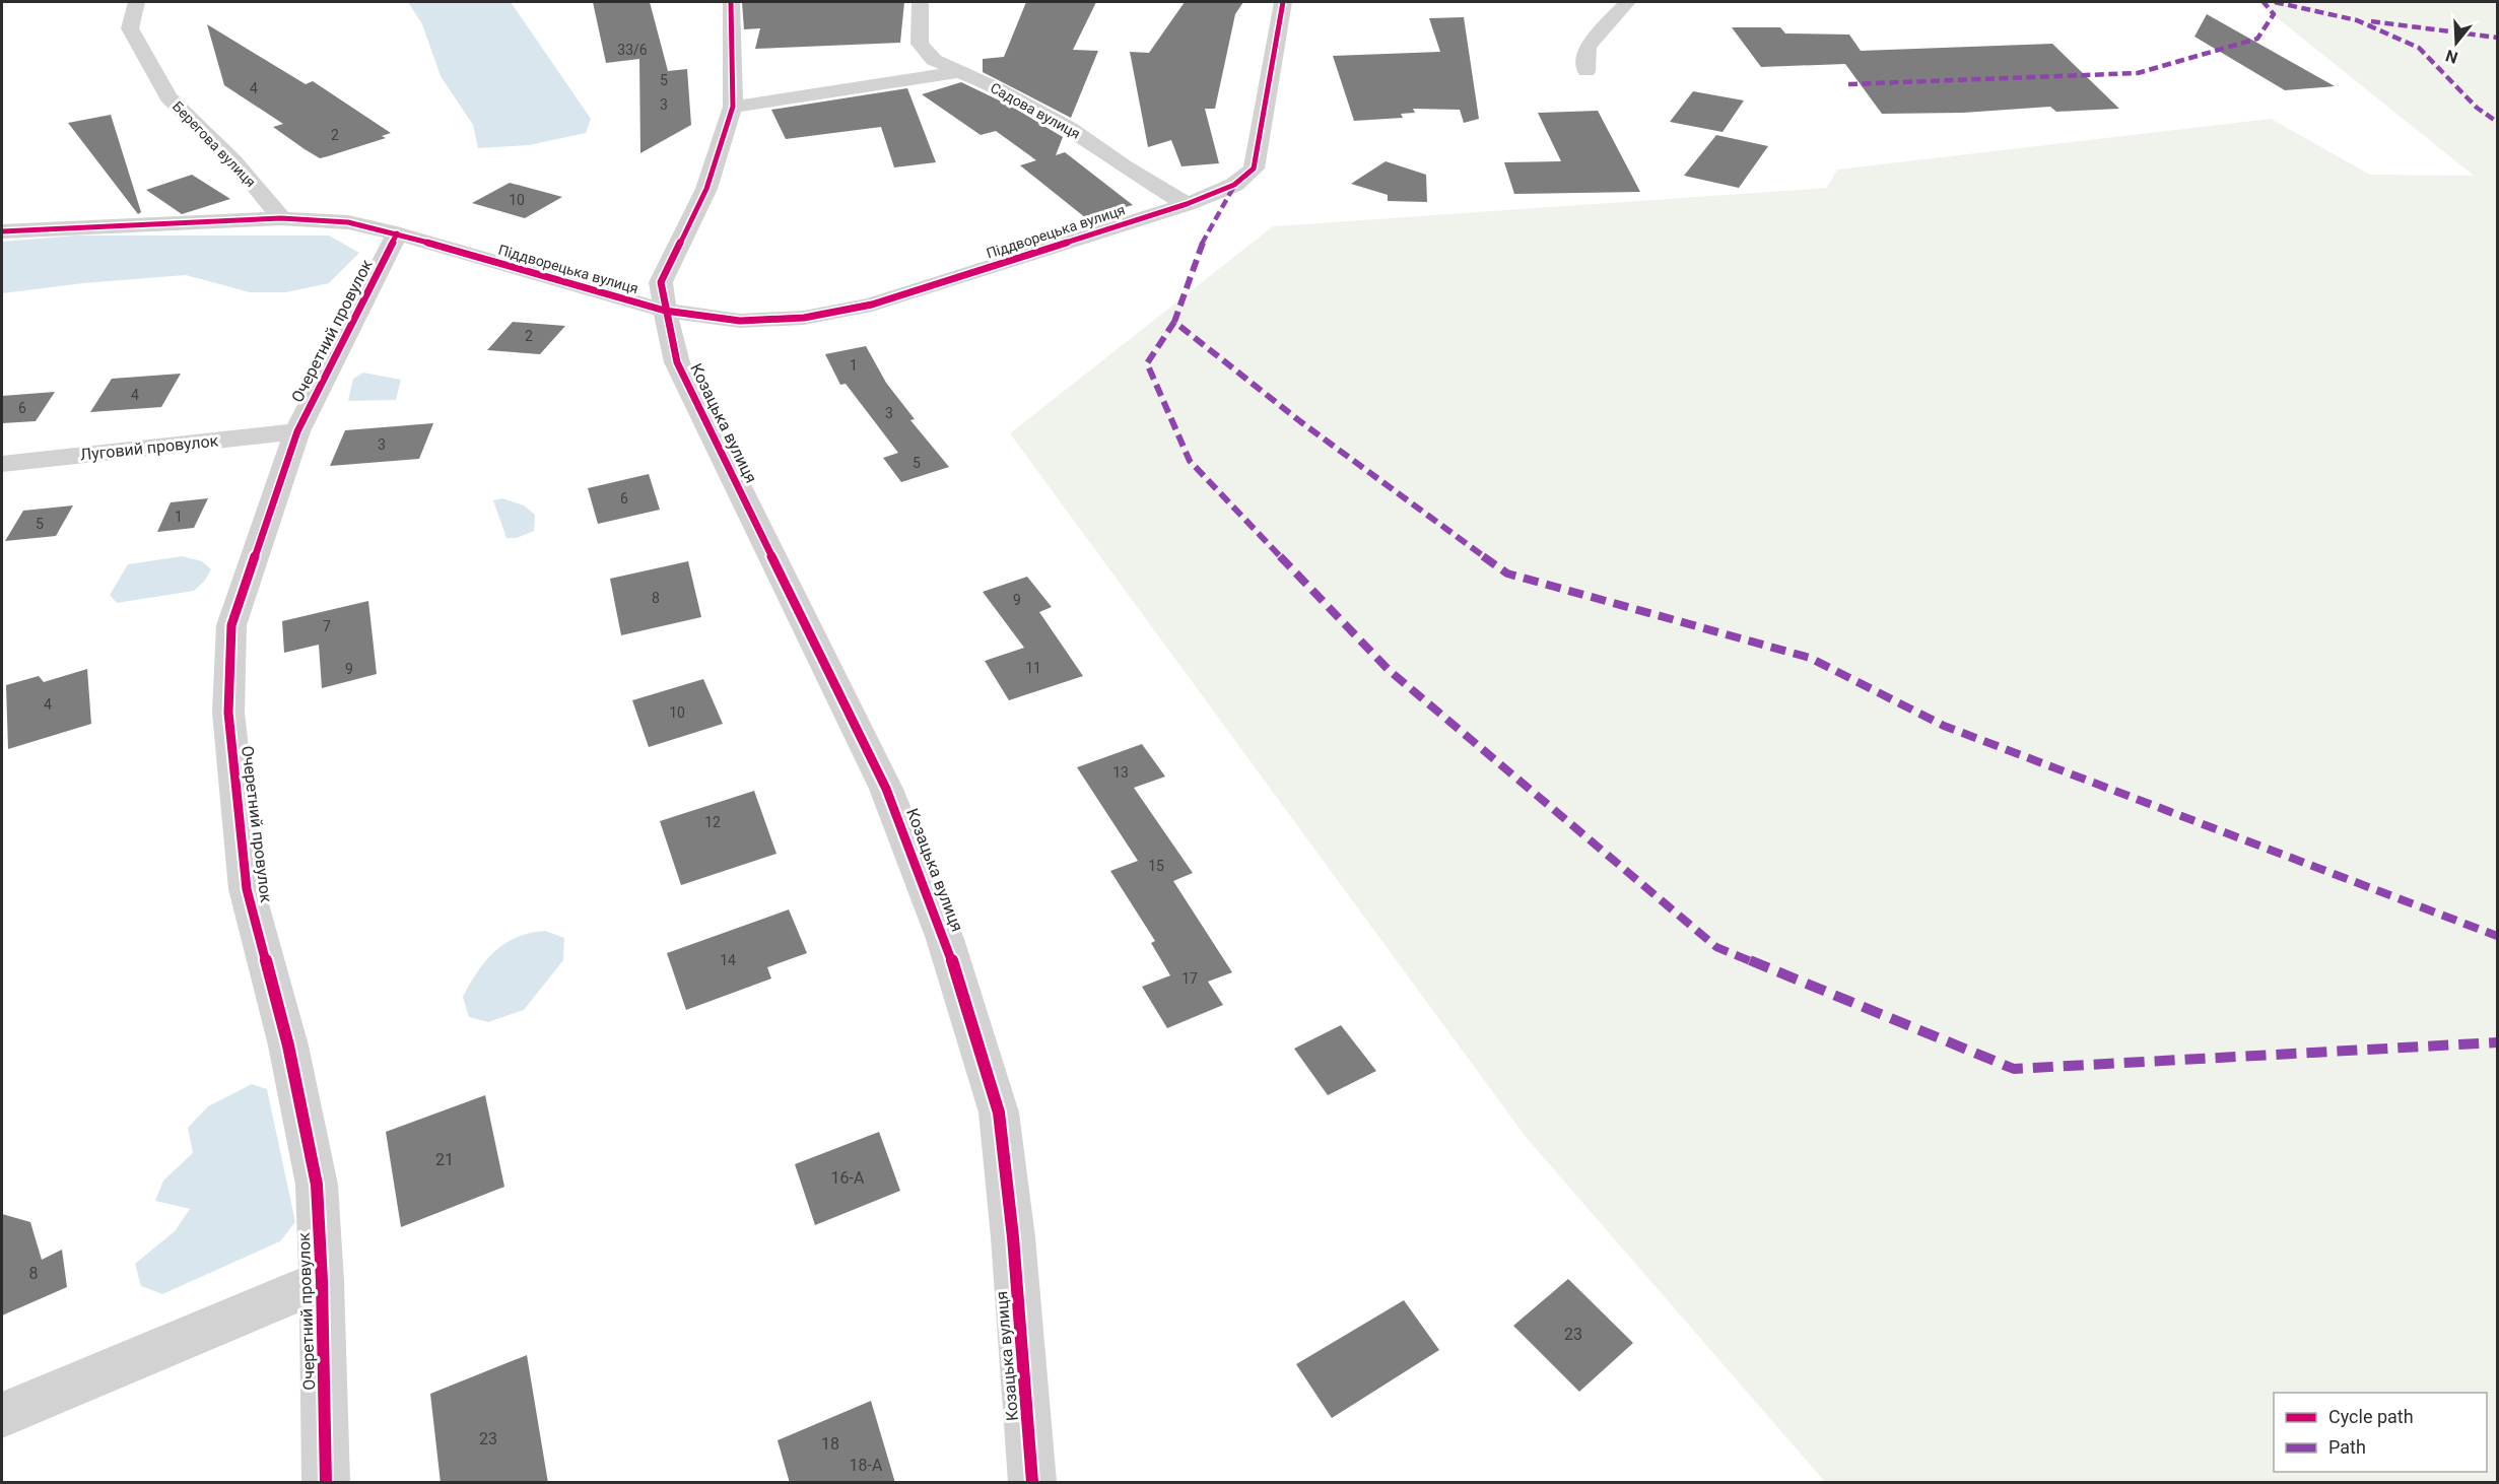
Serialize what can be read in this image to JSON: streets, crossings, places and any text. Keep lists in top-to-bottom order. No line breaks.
{"streets":{"street":["Садова вулиця","Берегова вулиця","Піддворецька вулиця","Очеретний провулок","Козацька вулиця","Луговий провулок"]},"crossings":[["Садова вулиця","Піддворецька вулиця"],["Берегова вулиця","Піддворецька вулиця"],["Піддворецька вулиця","Очеретний провулок"],["Піддворецька вулиця","Козацька вулиця"],["Очеретний провулок","Луговий провулок"]],"house_numbers":["33/6","5","4","3","2","10","2","1","4","6","3","3","5","6","1","5","8","9","7","11","9","4","10","13","12","15","14","17","21","16-А","8","23","23","18","18-А"],"legend":["Cycle path","Path"],"north":"bottom"}
